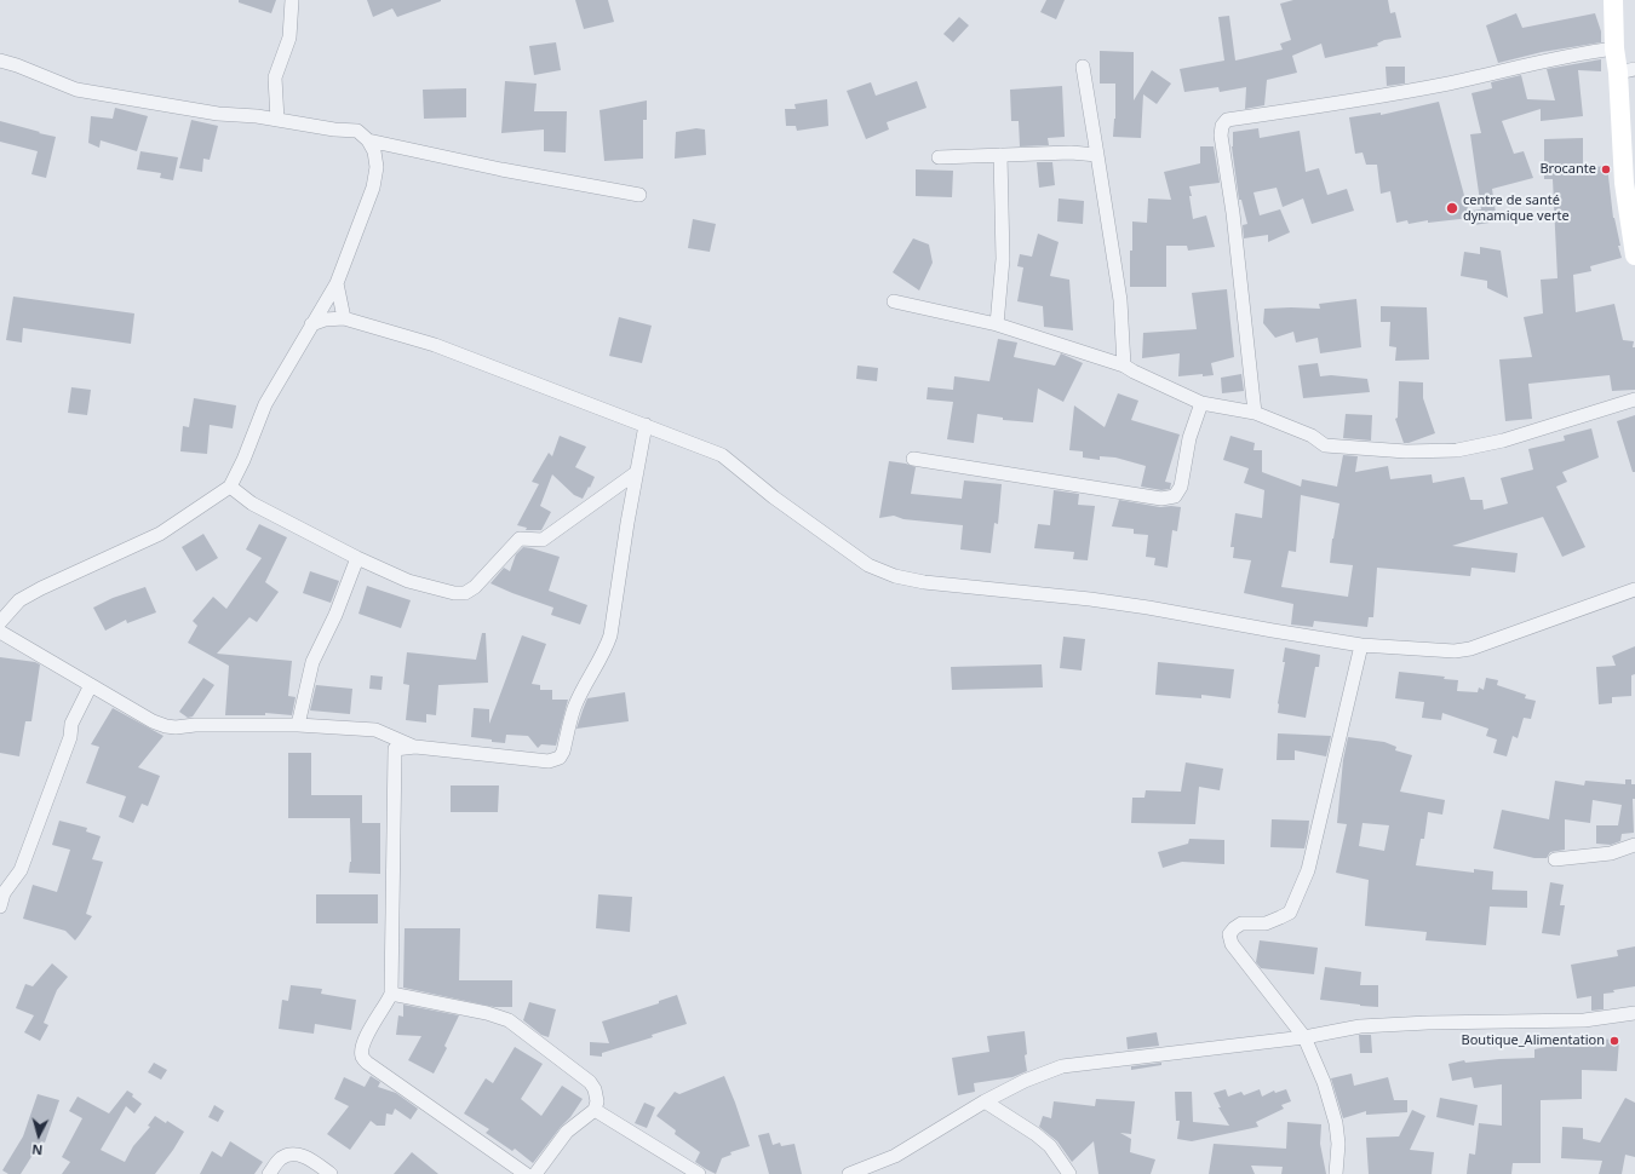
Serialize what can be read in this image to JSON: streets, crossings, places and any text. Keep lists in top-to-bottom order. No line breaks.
{"places":["Brocante","centre de santé dynamique verte","Boutique_Alimentation"],"north":"bottom"}
